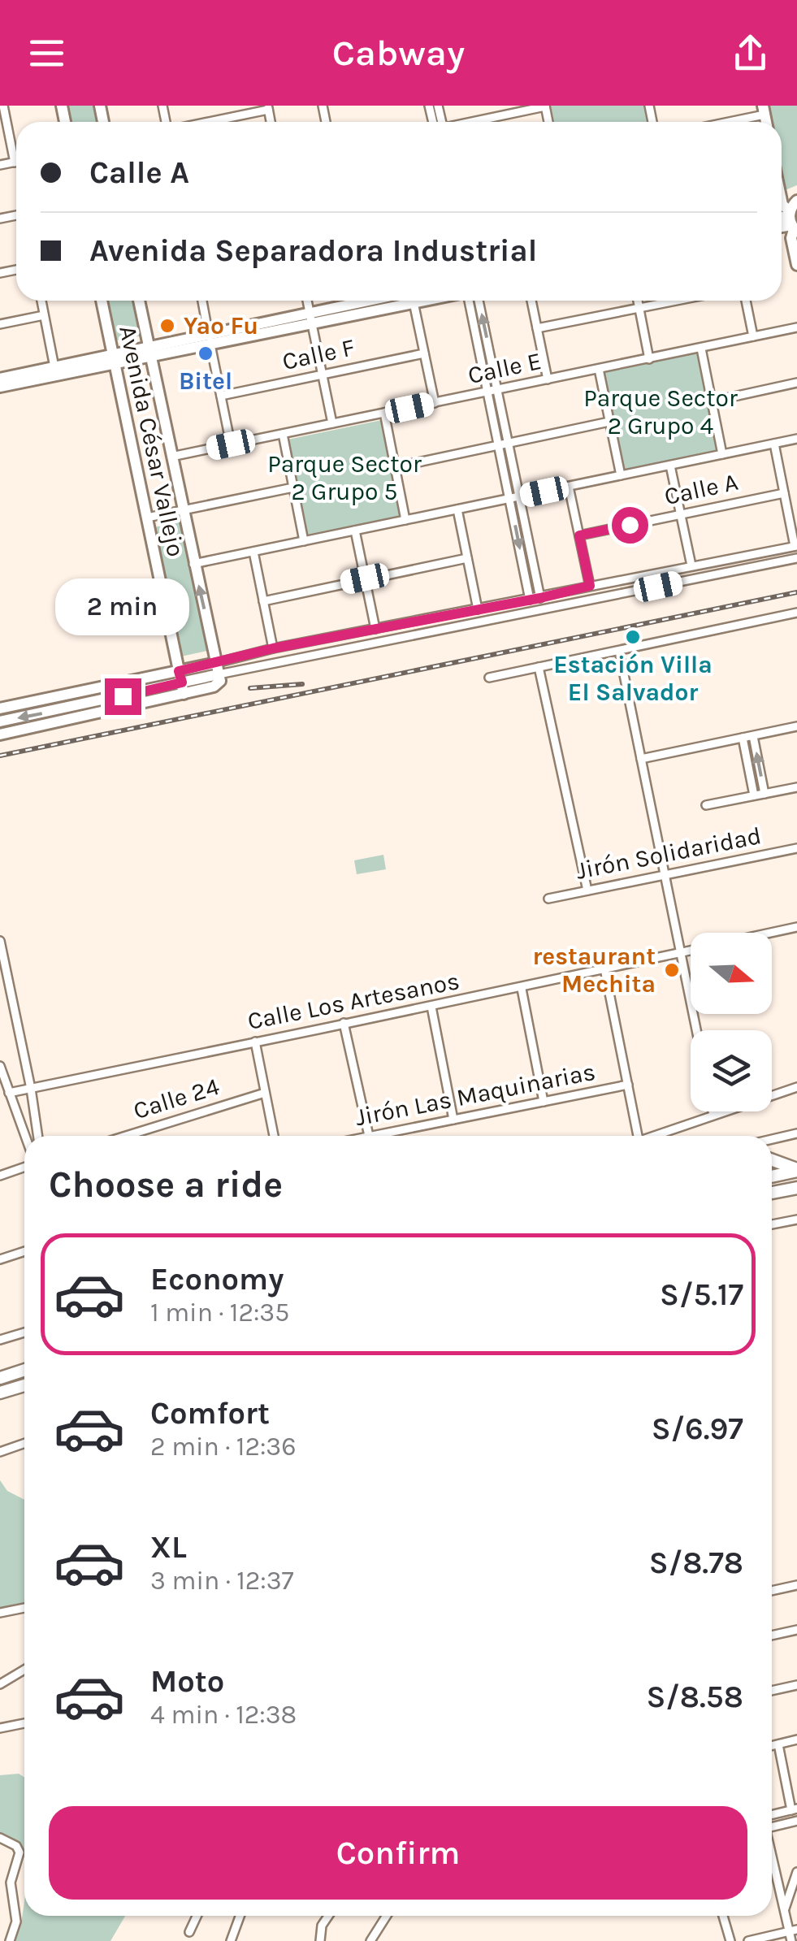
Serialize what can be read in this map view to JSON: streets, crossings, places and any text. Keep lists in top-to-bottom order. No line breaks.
{"streets":{"main road":["Avenida César Vallejo"],"street":["Calle F","Calle E","Calle A","Jirón Solidaridad","Calle Los Artesanos","Jirón Las Maquinarias","Calle 24"]},"crossings":[["Calle E","Avenida César Vallejo"]],"parks":["Parque Sector 2 Grupo 4","Parque Sector 2 Grupo 5"],"places":["Yao Fu","Bitel","Estación Villa El Salvador","restaurant Mechita"],"north":"right","page":{"header":"Cabway","banner":["Calle A","Avenida Separadora Industrial"],"bubble":"2 min","heading":"Choose a ride","list":[{"name":"Economy","note":"1 min · 12:35","value":"S/5.17"},{"name":"Comfort","note":"2 min · 12:36","value":"S/6.97"},{"name":"XL","note":"3 min · 12:37","value":"S/8.78"},{"name":"Moto","note":"4 min · 12:38","value":"S/8.58"}],"buttons":"Confirm"}}
